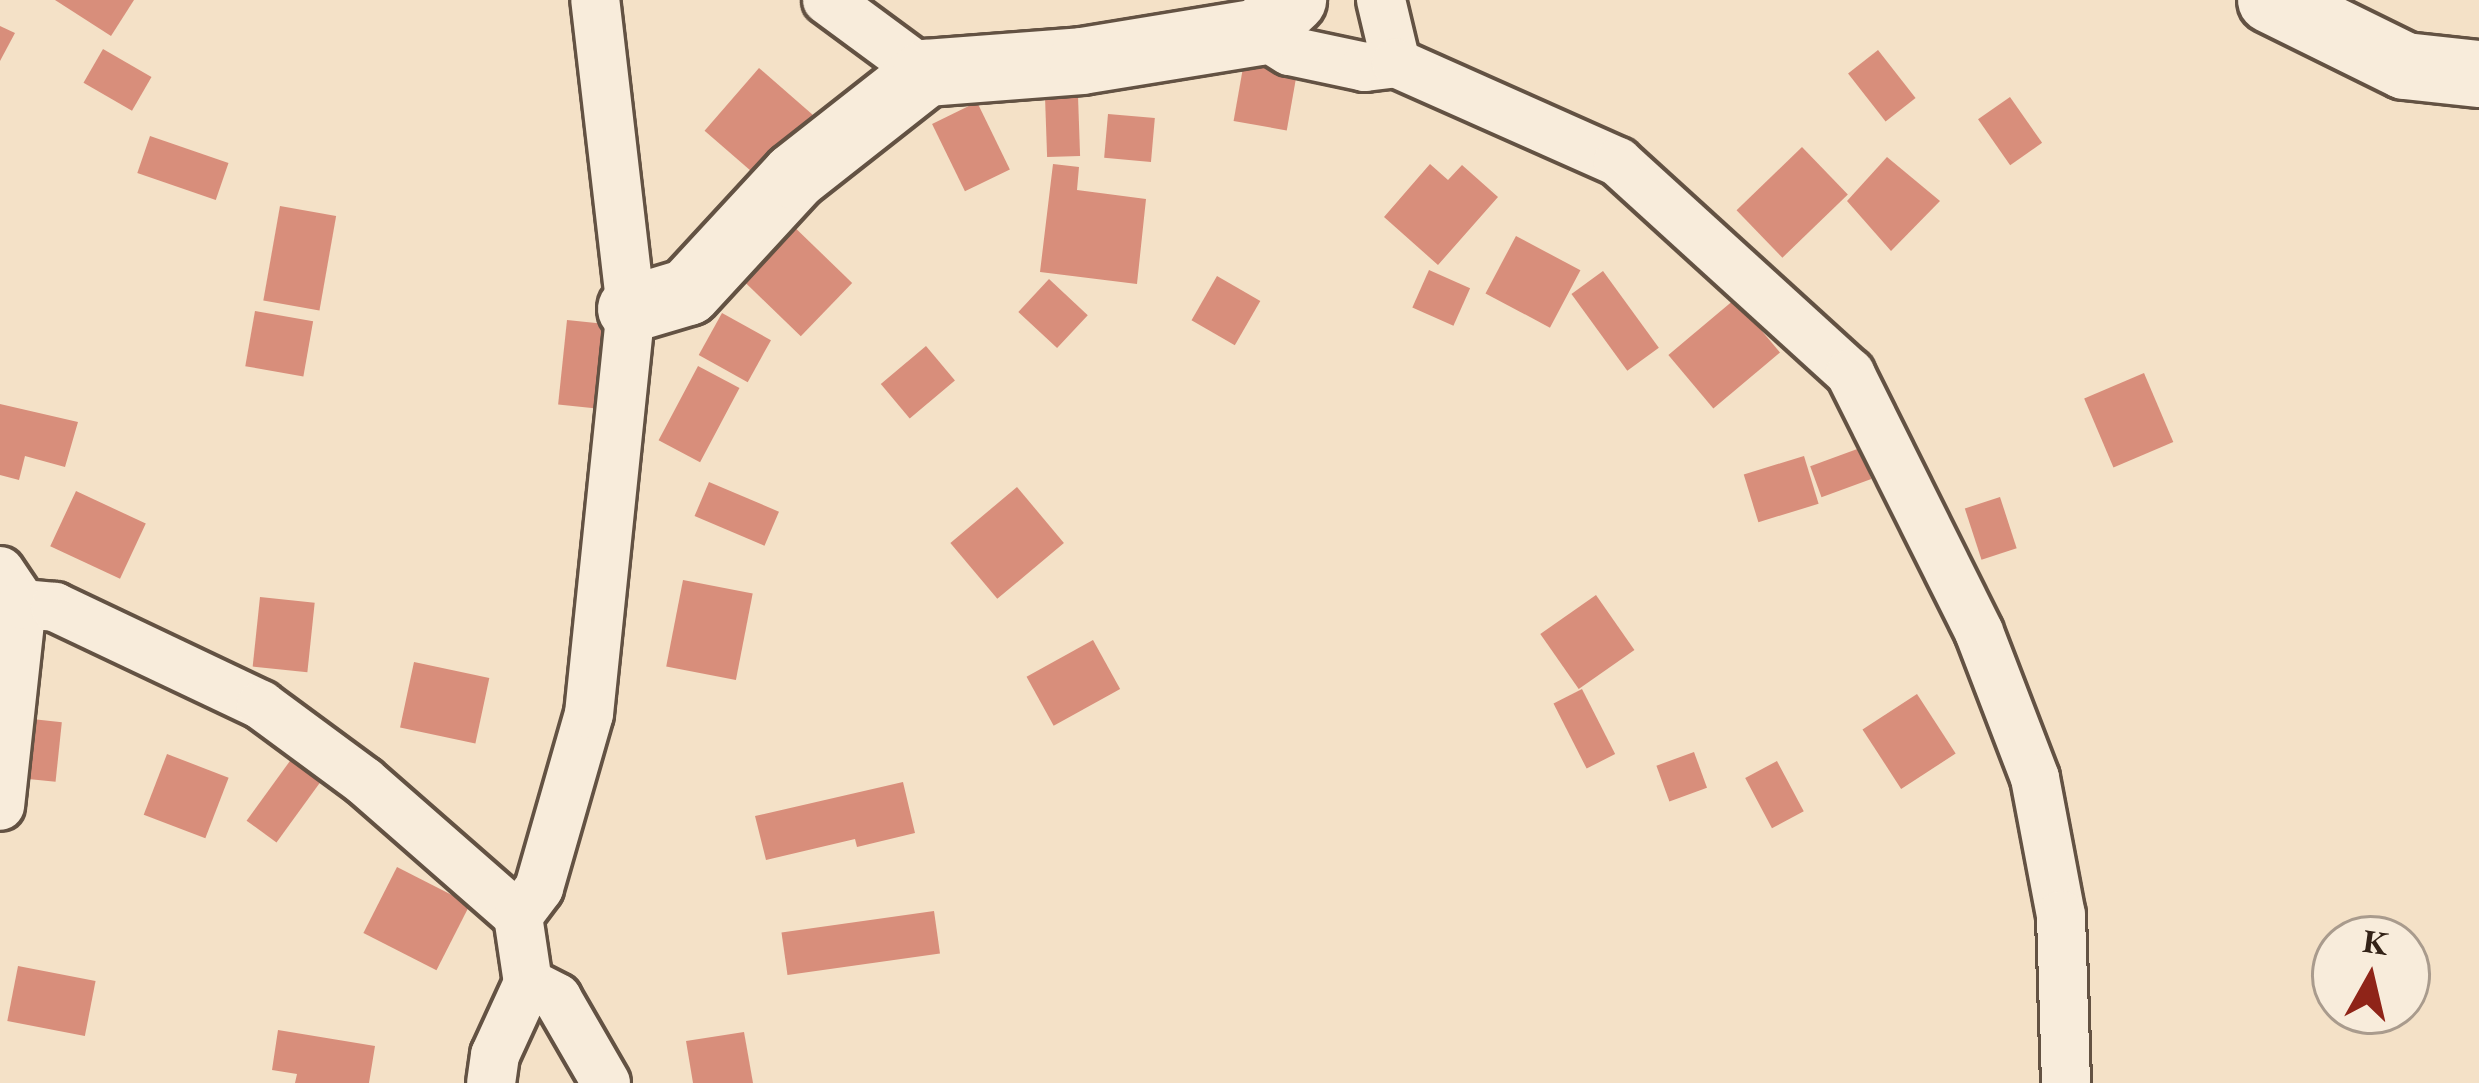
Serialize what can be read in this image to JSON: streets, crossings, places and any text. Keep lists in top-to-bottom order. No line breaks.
{"north":"top"}
